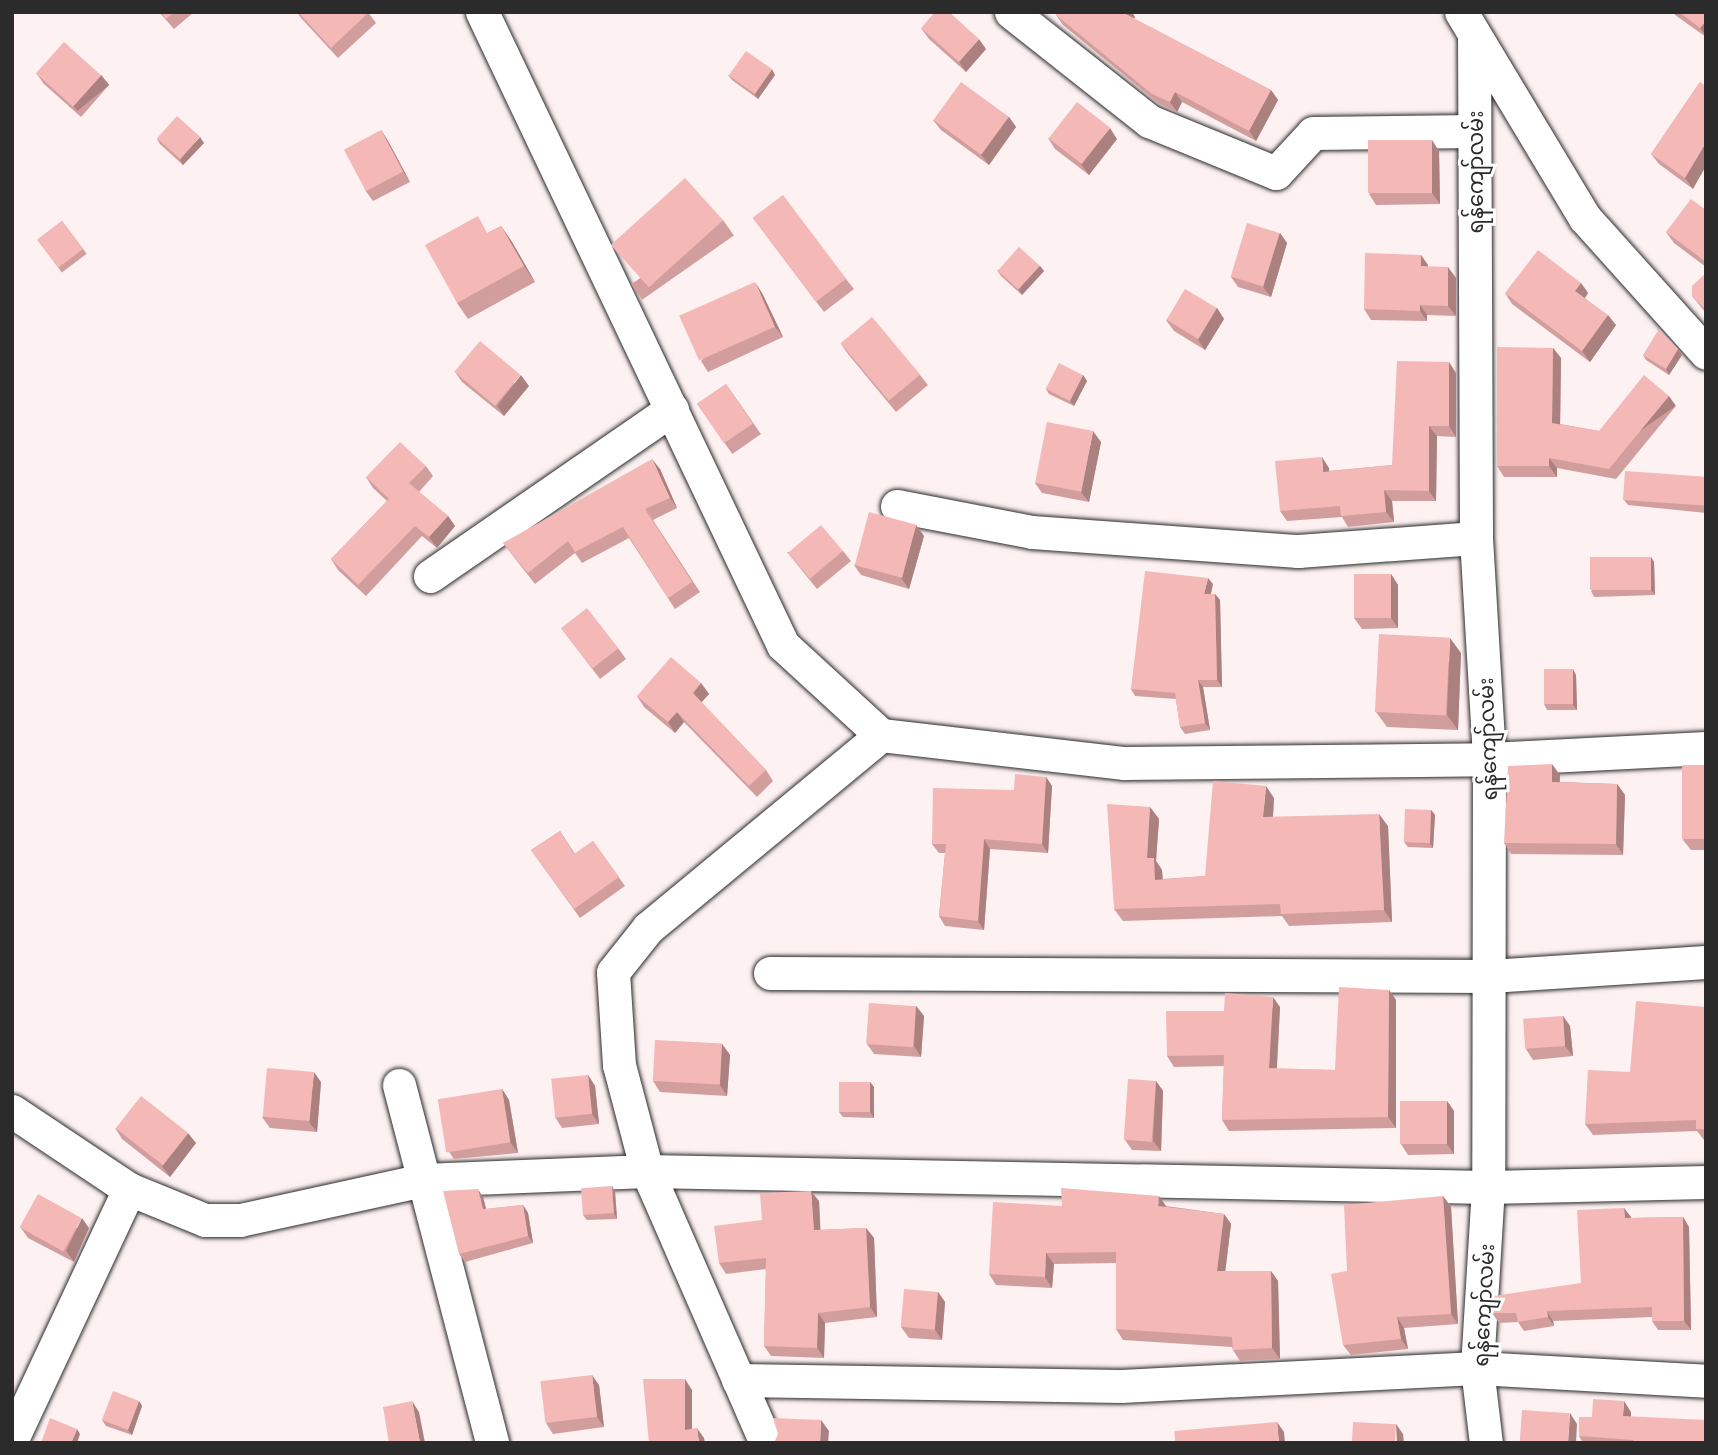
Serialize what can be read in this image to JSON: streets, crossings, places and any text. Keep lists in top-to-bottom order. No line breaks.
{"streets":{"street":["ရန်ကျော်လမ်း"]}}
